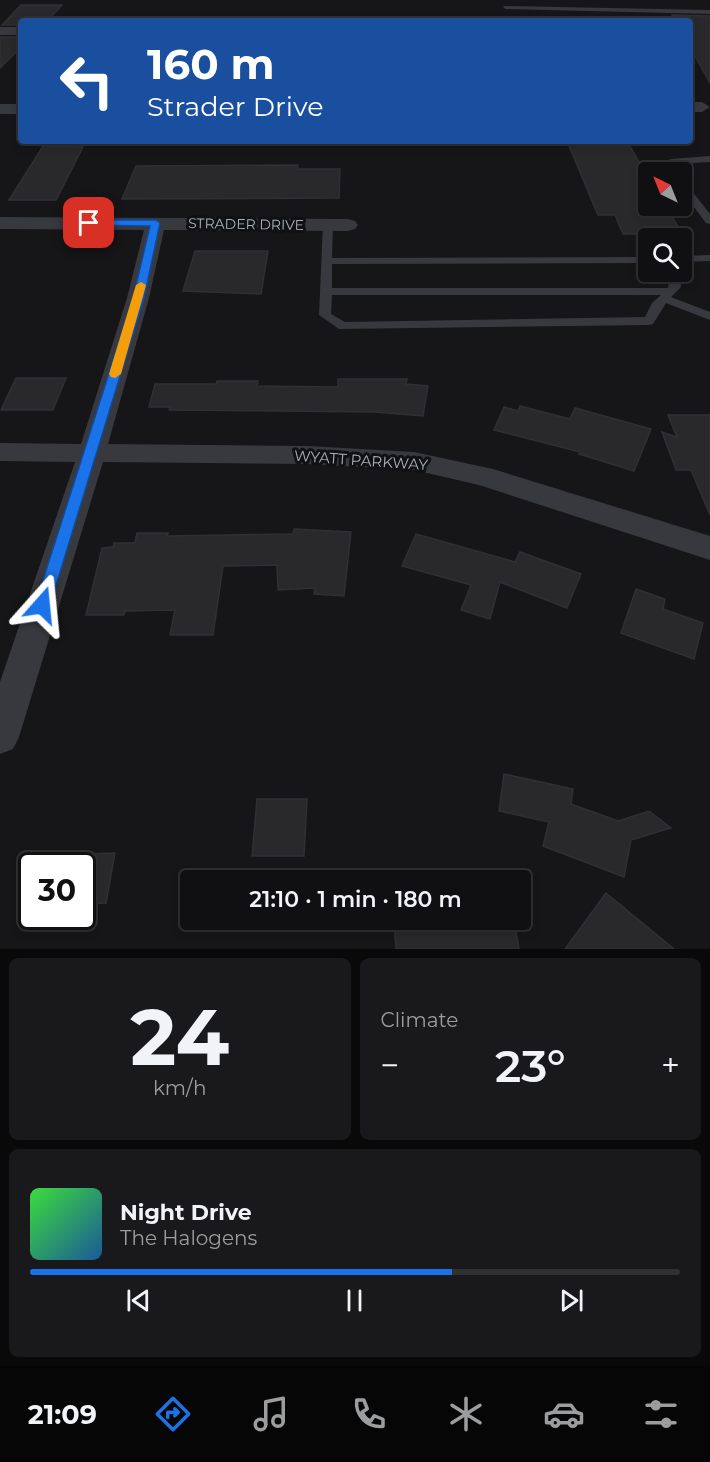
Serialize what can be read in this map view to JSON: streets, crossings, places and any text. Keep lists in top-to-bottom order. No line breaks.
{"streets":{"street":["STRADER DRIVE","WYATT PARKWAY"]},"north":"top left","page":{"turn":["160 m","Strader Drive"],"limit":"30","trip":"21:10 · 1 min · 180 m","tile":[["24","km/h"],"Climate"],"heat":["−","23°","+"],"song":["Night Drive","The Halogens"],"tabs":"21:09"}}
